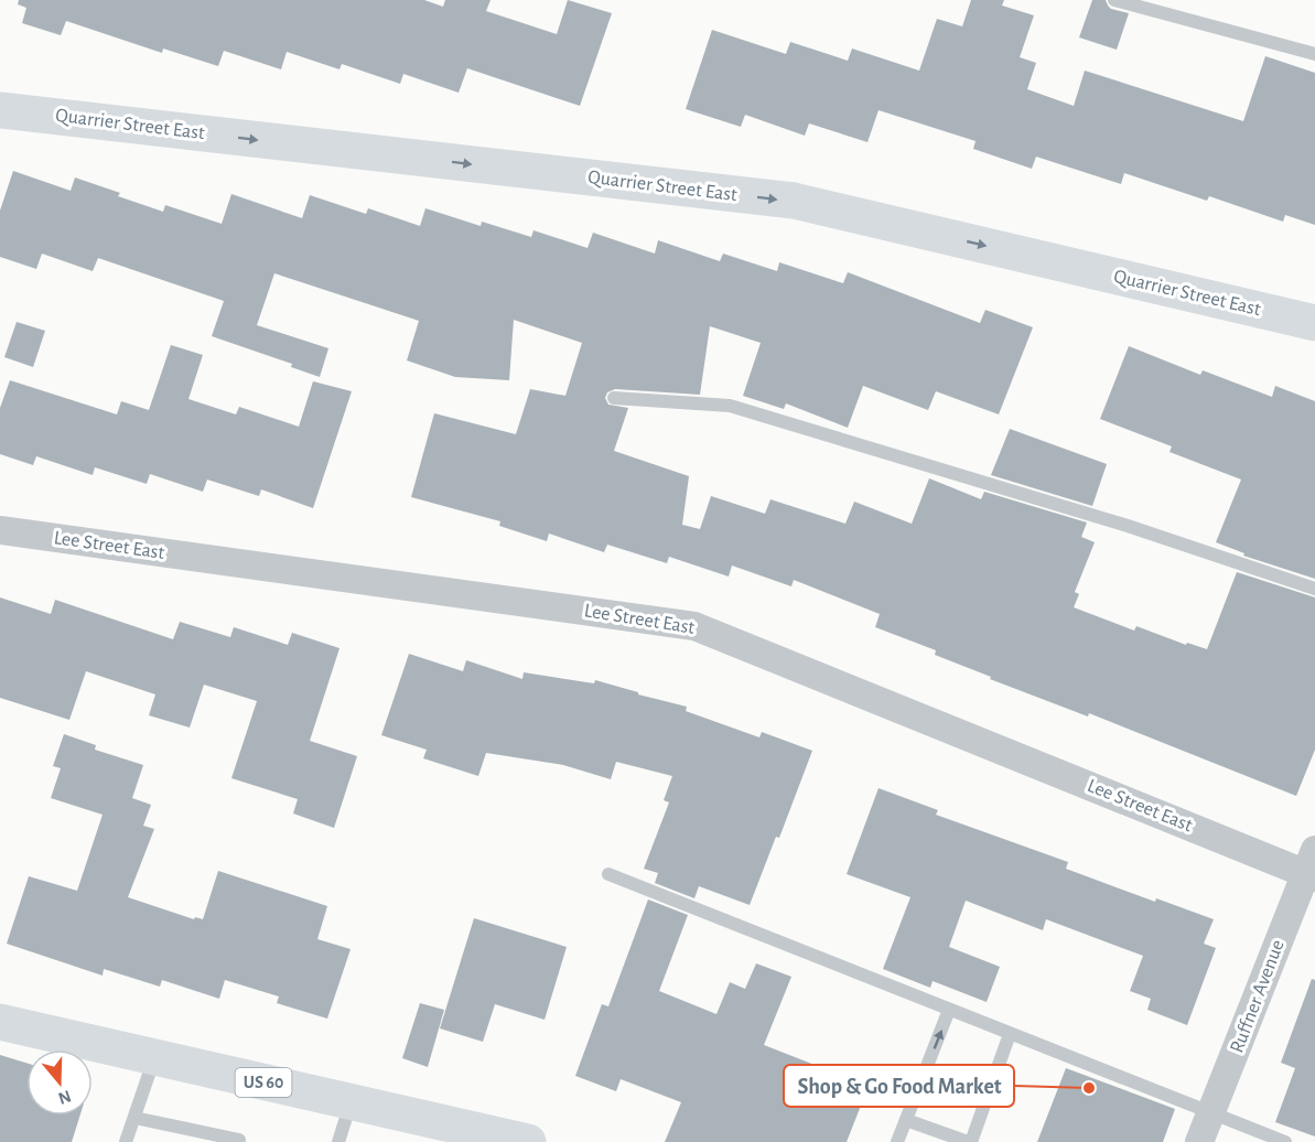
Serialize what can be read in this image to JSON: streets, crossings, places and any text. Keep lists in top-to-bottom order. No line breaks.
{"streets":{"main road":["Quarrier Street East","US 60"],"street":["Lee Street East","Ruffner Avenue"]},"crossings":[["Lee Street East","Ruffner Avenue"]],"one_way":["Quarrier Street East"],"places":["Shop & Go Food Market"],"north":"bottom"}
